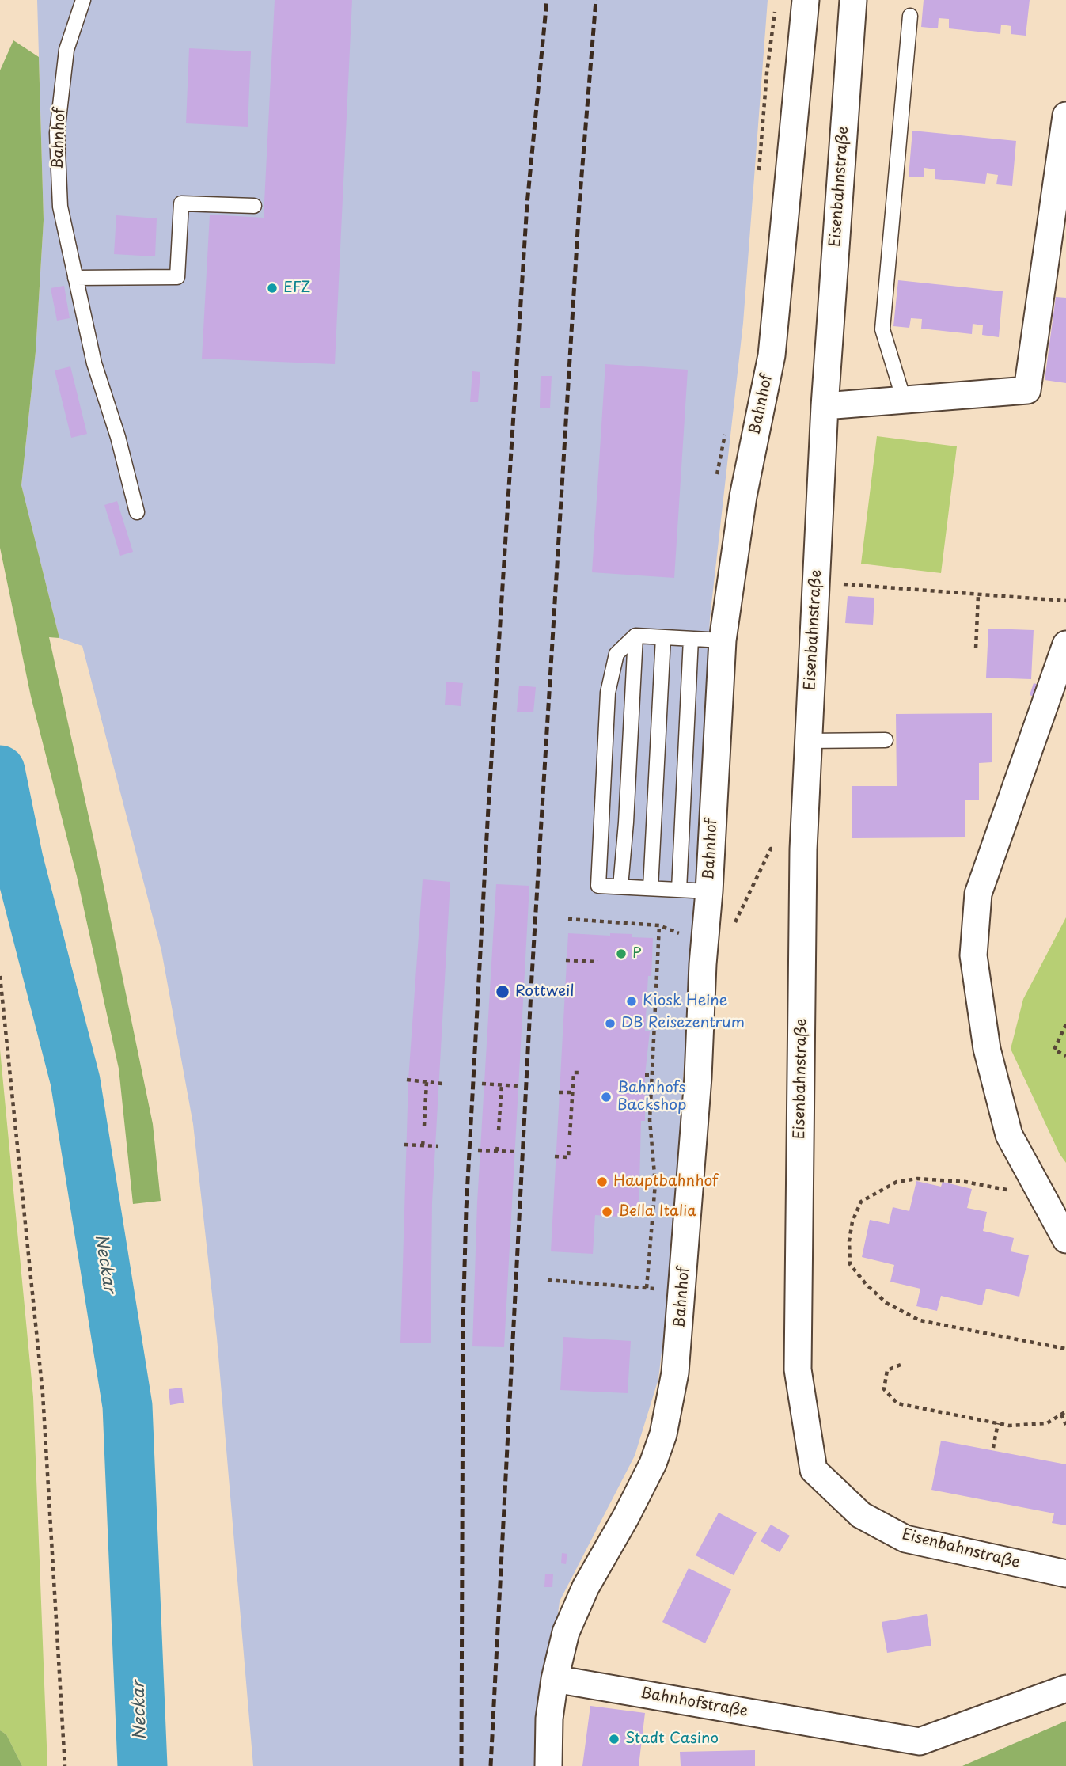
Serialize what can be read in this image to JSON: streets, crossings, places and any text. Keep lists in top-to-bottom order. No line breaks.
{"streets":{"street":["Bahnhof","Eisenbahnstraße","Bahnhofstraße"]},"crossings":[["Bahnhof","Bahnhofstraße"]],"water":["Neckar"],"places":["EFZ","P","Rottweil","Kiosk Heine","DB Reisezentrum","Bahnhofs Backshop","Hauptbahnhof","Bella Italia","Stadt Casino"]}
